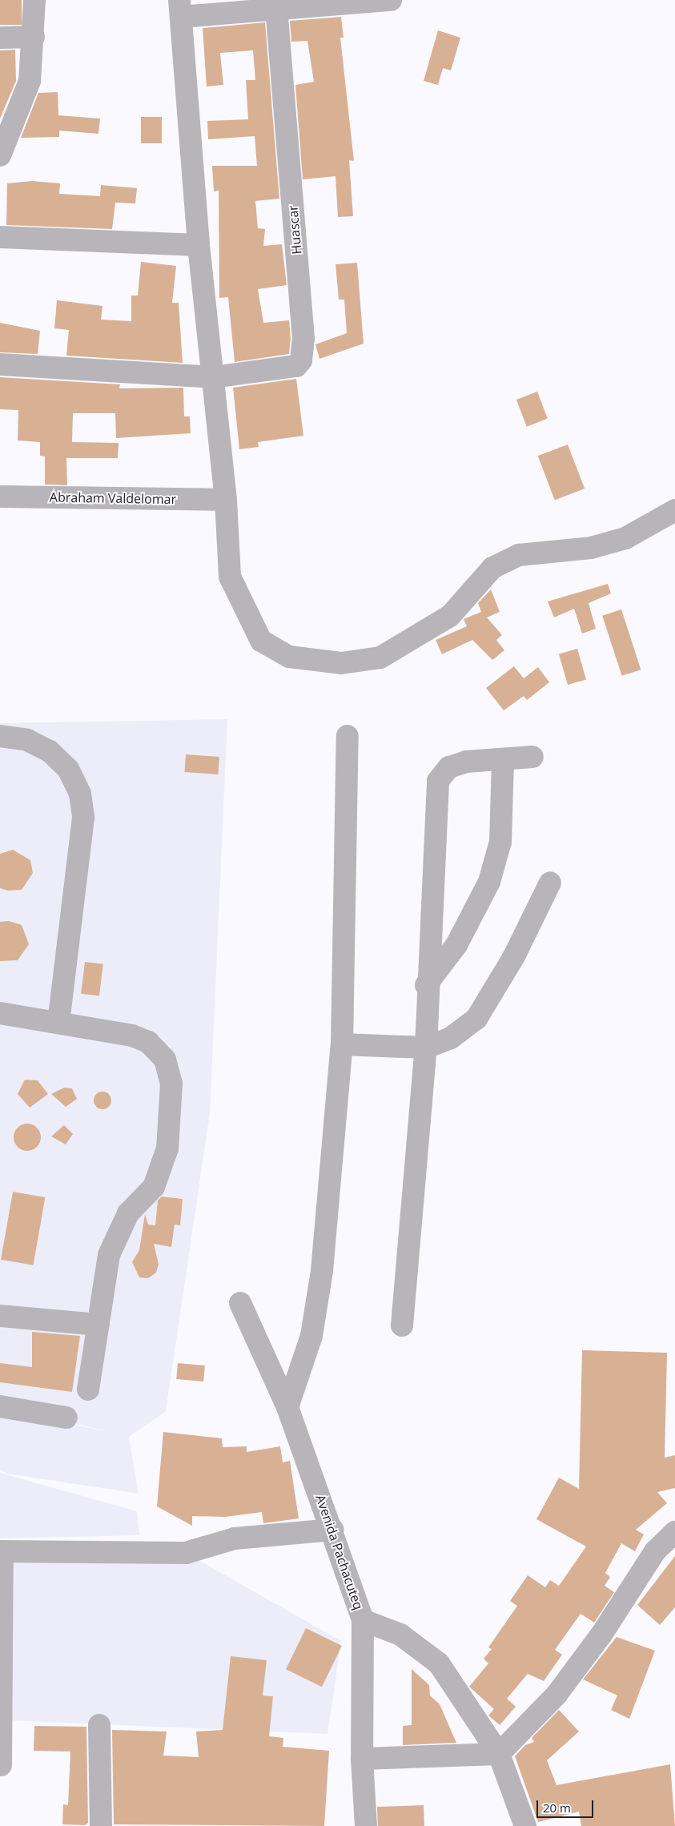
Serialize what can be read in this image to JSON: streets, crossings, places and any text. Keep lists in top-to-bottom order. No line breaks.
{"streets":{"street":["Huascar","Abraham Valdelomar","Avenida Pachacuteq"]},"scale_bar":"20 m"}
